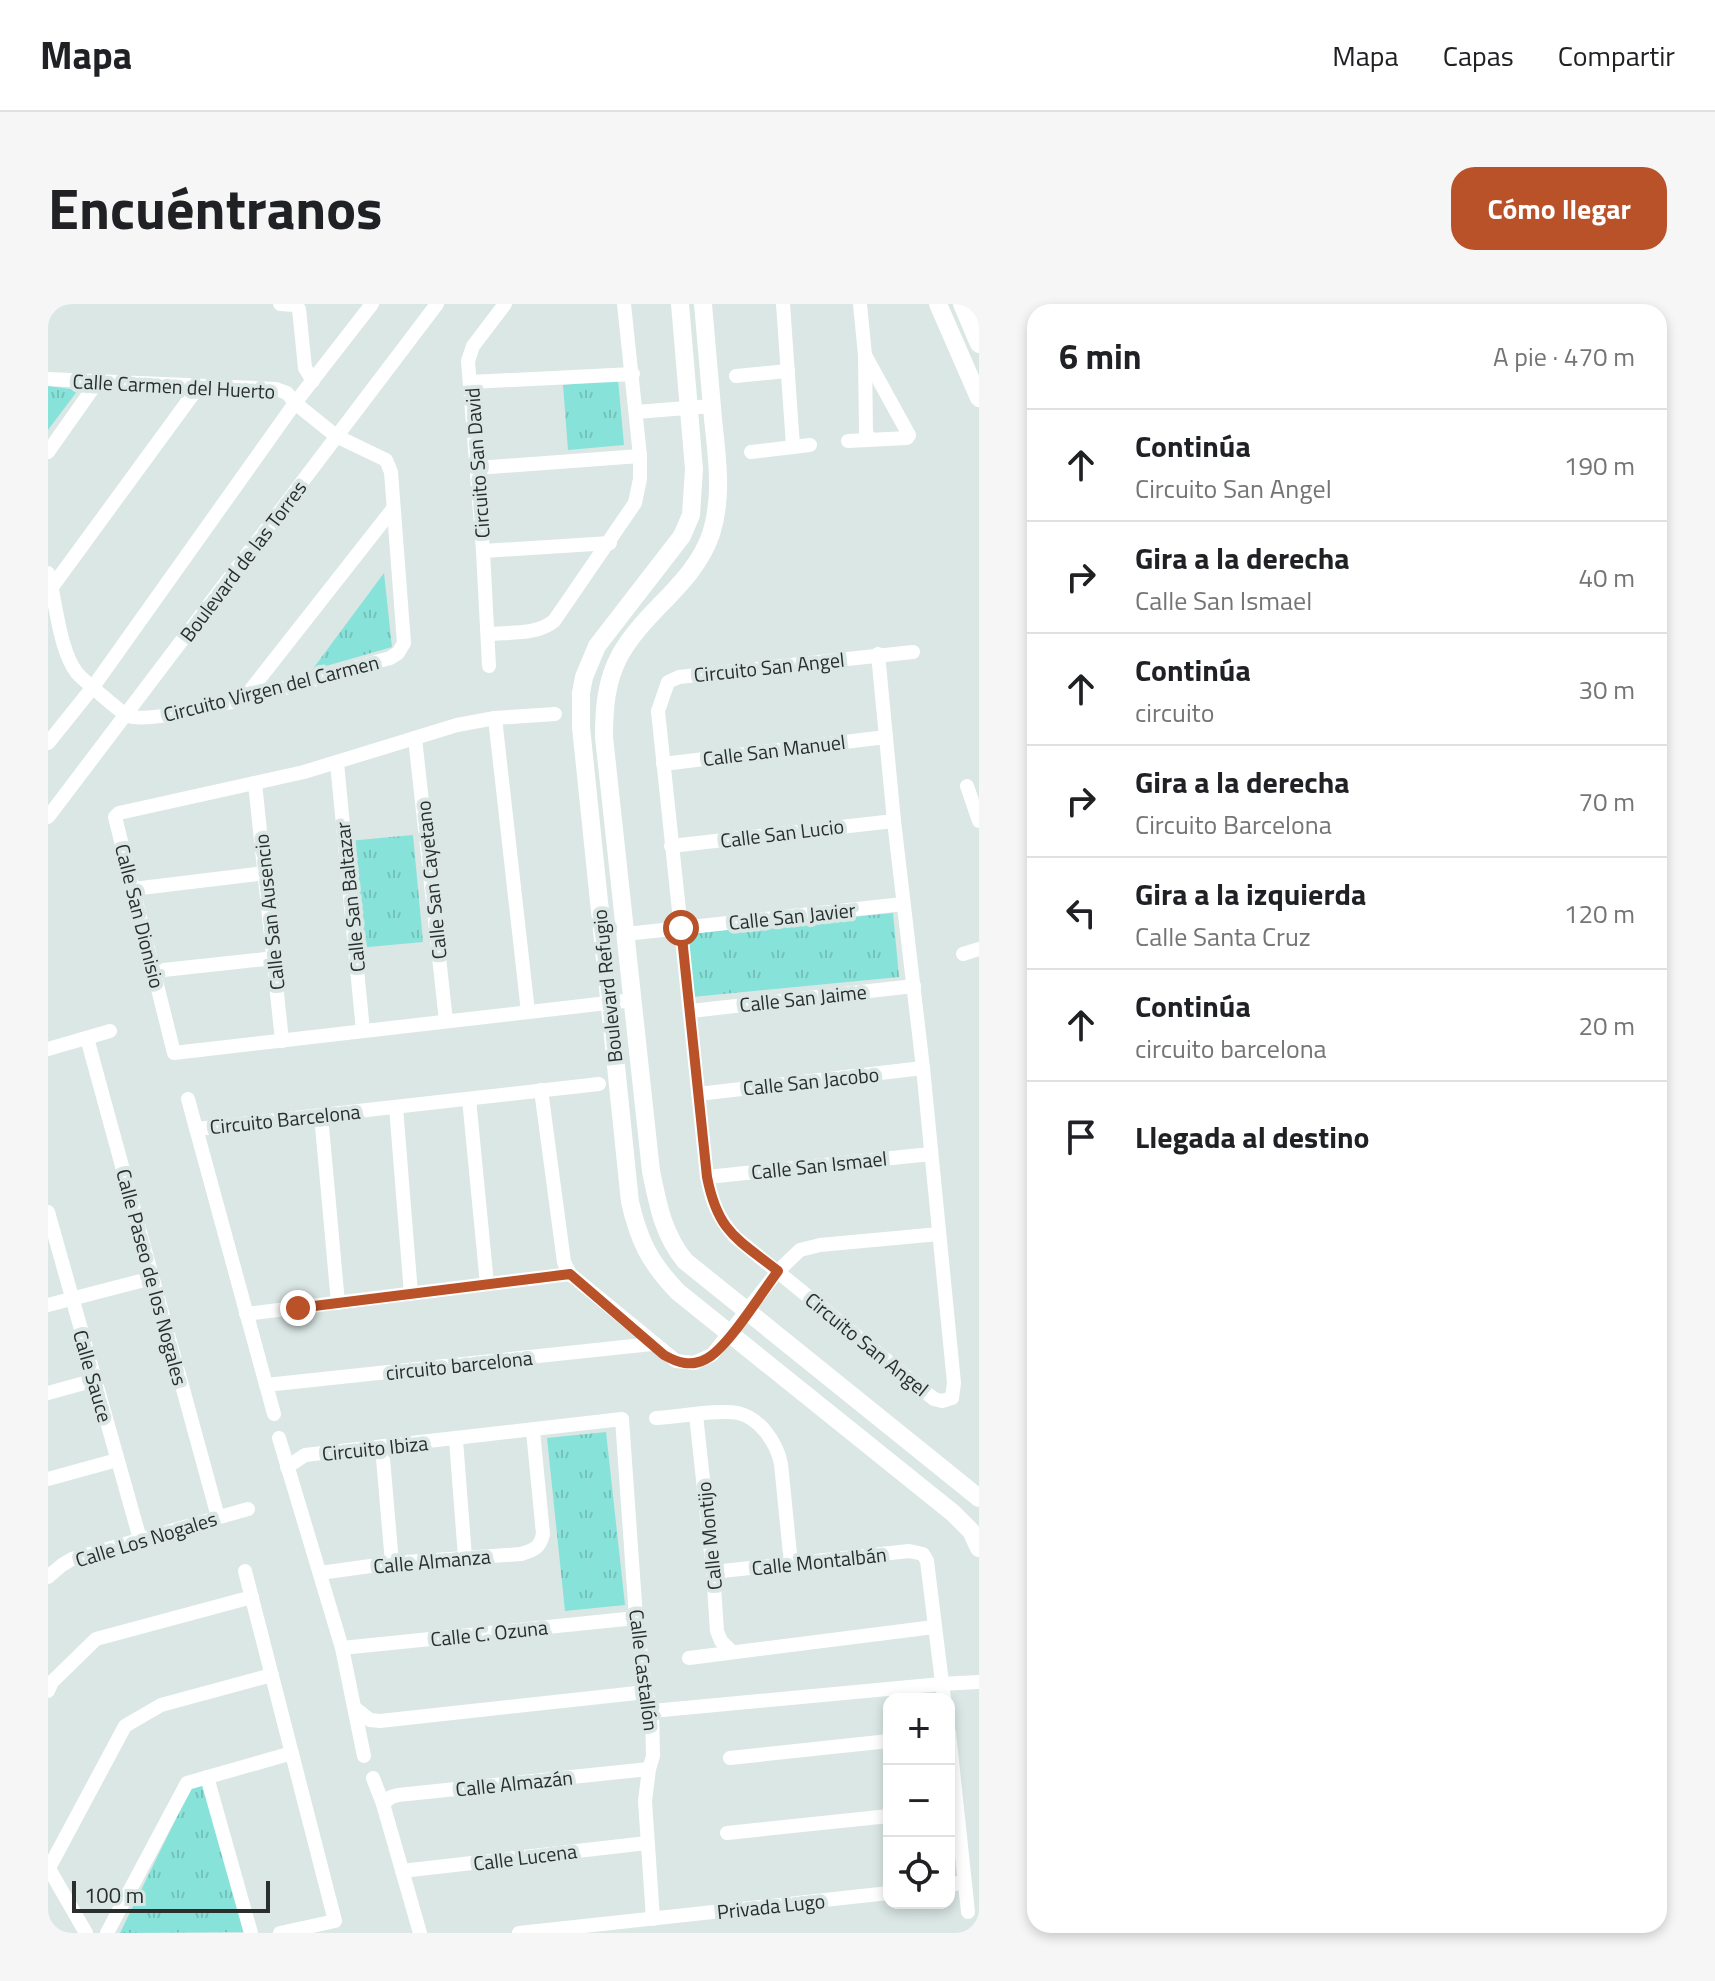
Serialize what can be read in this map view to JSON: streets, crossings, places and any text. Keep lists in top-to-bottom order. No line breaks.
{"streets":{"street":["Calle Carmen del Huerto","Circuito San David","Boulevard de las Torres","Circuito San Angel","Circuito Virgen del Carmen","Calle San Manuel","Calle San Lucio","Calle San Cayetano","Calle San Baltazar","Calle San Ausencio","Calle San Dionisio","Calle San Javier","Boulevard Refugio","Calle San Jaime","Calle San Jacobo","Circuito Barcelona","Calle San Ismael","Calle Paseo de los Nogales","circuito barcelona","Calle Sauce","Circuito Ibiza","Calle Montijo","Calle Los Nogales","Calle Almanza","Calle Montalbán","Calle C. Ozuna","Calle Castallón","Calle Almazán","Calle Lucena","Privada Lugo"]},"crossings":[["Calle Carmen del Huerto","Circuito Virgen del Carmen"],["Boulevard de las Torres","Circuito Virgen del Carmen"],["Circuito San Angel","Calle San Manuel"],["Circuito San Angel","Calle San Lucio"],["Circuito San Angel","Calle San Javier"],["Circuito San Angel","Calle San Jaime"],["Circuito San Angel","Calle San Jacobo"],["Circuito San Angel","Calle San Ismael"],["Calle San Cayetano","Calle San Dionisio"],["Calle San Baltazar","Calle San Dionisio"],["Calle San Ausencio","Calle San Dionisio"],["Calle San Dionisio","Boulevard Refugio"],["Calle San Javier","Boulevard Refugio"],["Circuito Barcelona","circuito barcelona"],["Calle Paseo de los Nogales","Calle Los Nogales"],["Calle Sauce","Calle Los Nogales"],["Circuito Ibiza","Calle Almanza"],["Circuito Ibiza","Calle Castallón"],["Calle Montijo","Calle Montalbán"],["Calle C. Ozuna","Calle Castallón"],["Calle Castallón","Calle Almazán"],["Calle Castallón","Calle Lucena"],["Calle Castallón","Privada Lugo"]],"scale_bar":"100 m","page":{"header":"Mapa","nav":["Mapa","Capas","Compartir"],"title":"Encuéntranos","buttons":"Cómo llegar","heading":["6 min","A pie · 470 m"],"list":[["Continúa","Circuito San Angel","190 m"],["Gira a la derecha","Calle San Ismael","40 m"],["Continúa","circuito","30 m"],["Gira a la derecha","Circuito Barcelona","70 m"],["Gira a la izquierda","Calle Santa Cruz","120 m"],["Continúa","circuito barcelona","20 m"],"Llegada al destino"],"map_buttons":["+","−"],"scale":"100 m"}}
